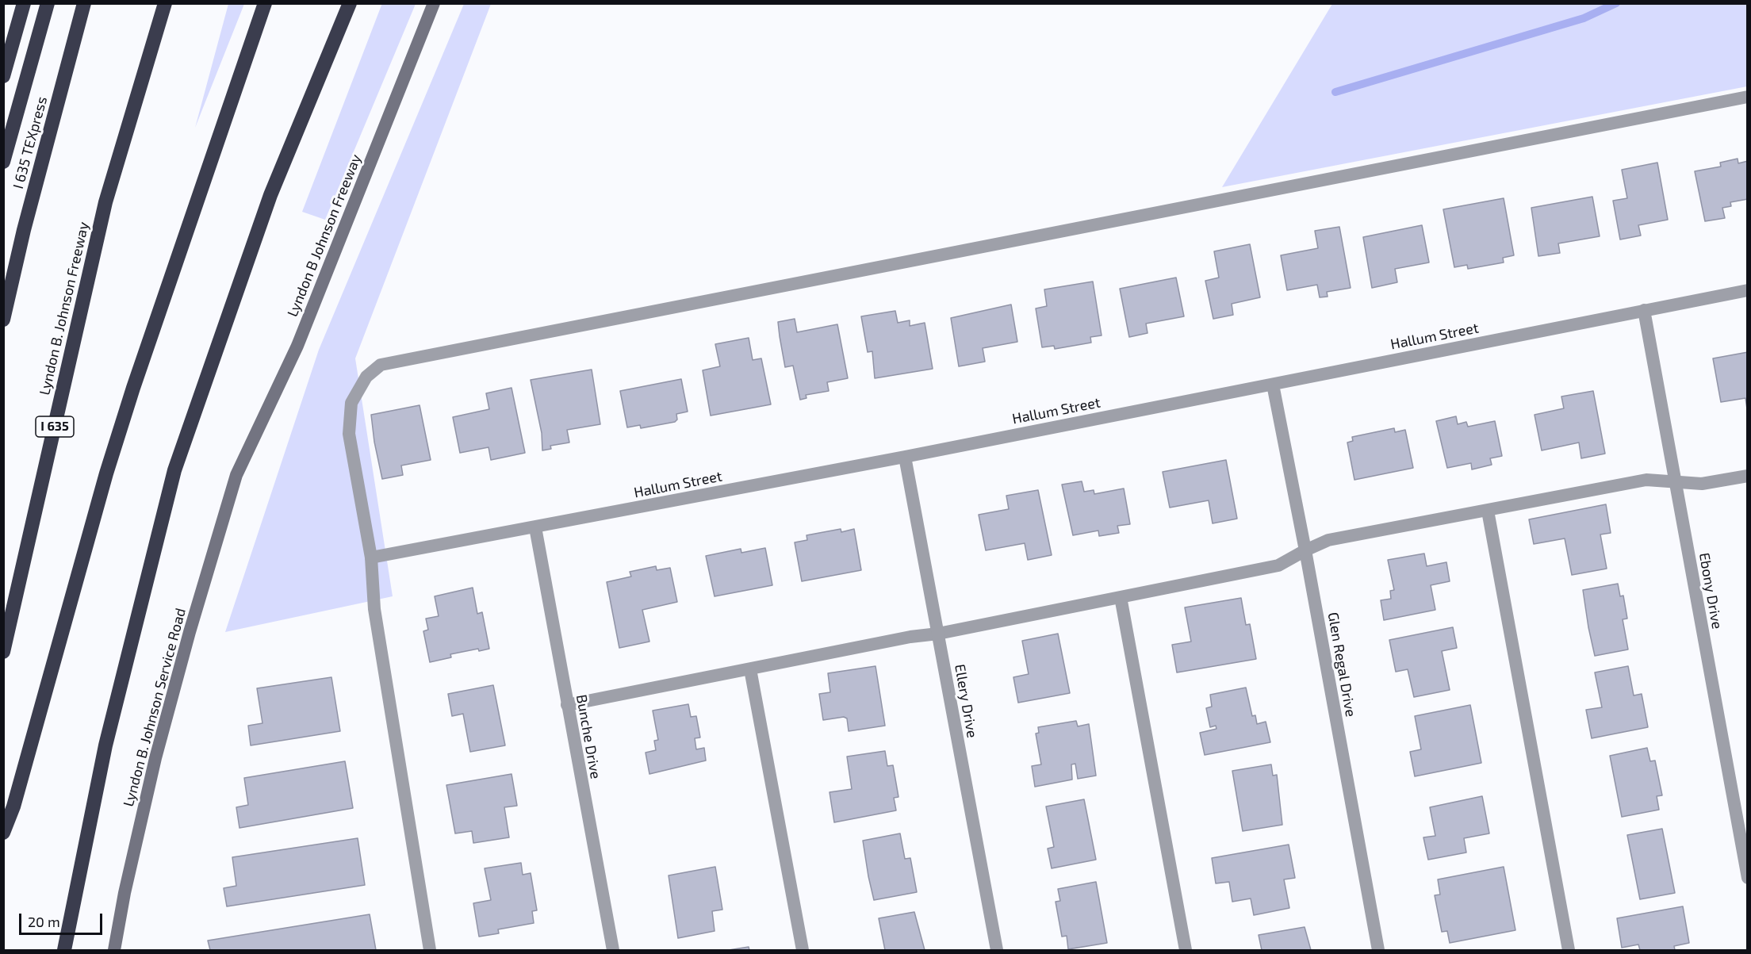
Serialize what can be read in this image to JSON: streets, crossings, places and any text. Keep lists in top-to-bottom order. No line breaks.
{"streets":{"highway":["I 635 TEXpress","Lyndon B. Johnson Freeway","I 635"],"main road":["Lyndon B Johnson Freeway","Lyndon B. Johnson Service Road"],"street":["Hallum Street","Ebony Drive","Glen Regal Drive","Ellery Drive","Bunche Drive"]},"crossings":[["Lyndon B Johnson Freeway","Lyndon B. Johnson Service Road"],["Hallum Street","Ebony Drive"],["Hallum Street","Glen Regal Drive"],["Hallum Street","Ellery Drive"],["Hallum Street","Bunche Drive"]],"scale_bar":"20 m"}
